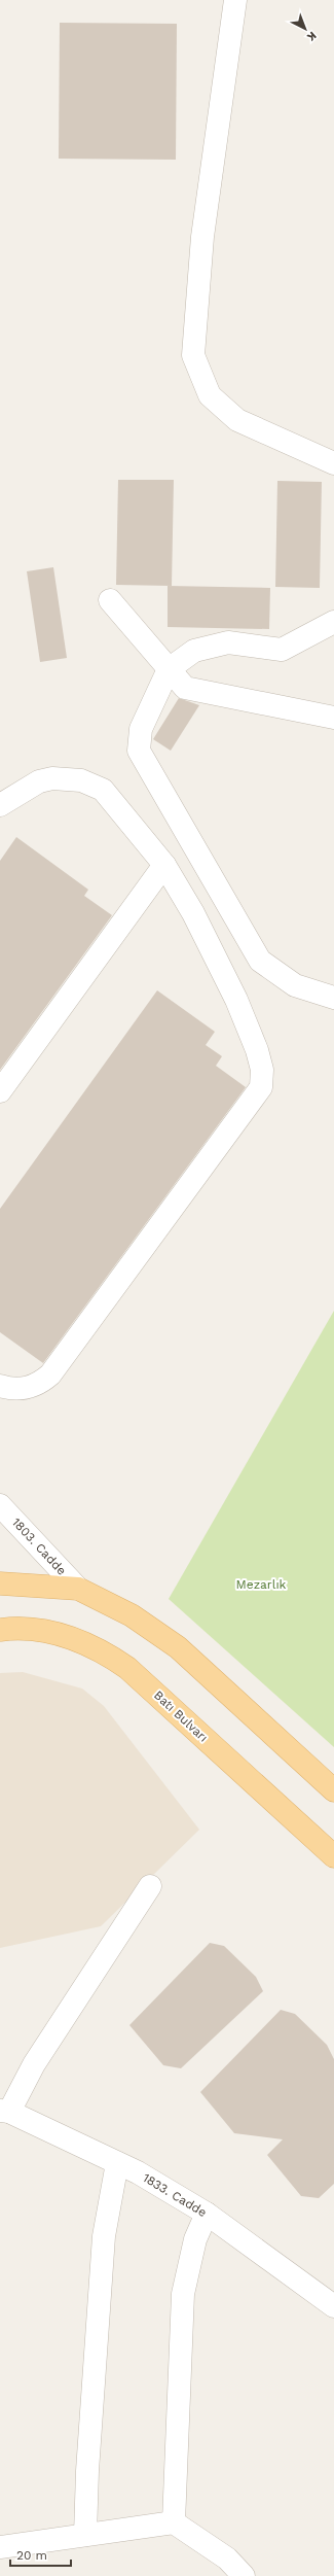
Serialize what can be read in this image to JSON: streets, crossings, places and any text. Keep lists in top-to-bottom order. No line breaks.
{"streets":{"main road":["Batı Bulvarı"],"street":["1803. Cadde","1833. Cadde"]},"parks":["Mezarlık"],"scale_bar":"20 m","north":"bottom right"}
